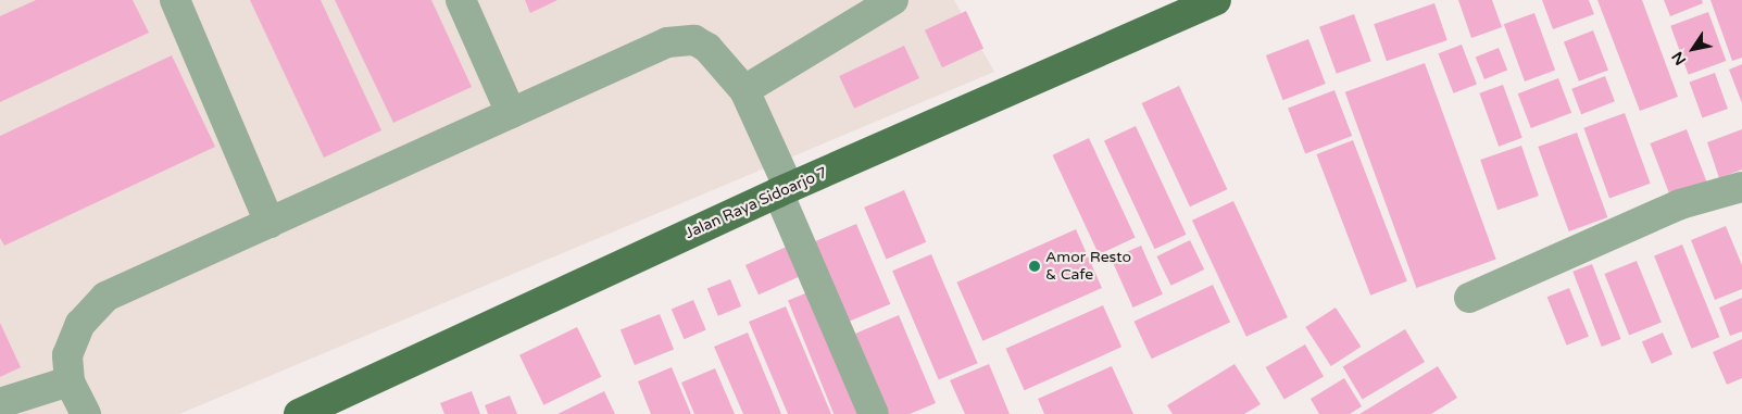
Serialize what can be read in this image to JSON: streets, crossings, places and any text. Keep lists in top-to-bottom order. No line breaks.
{"streets":{"main road":["Jalan Raya Sidoarjo 7"]},"places":["Amor Resto & Cafe"],"north":"bottom left"}
